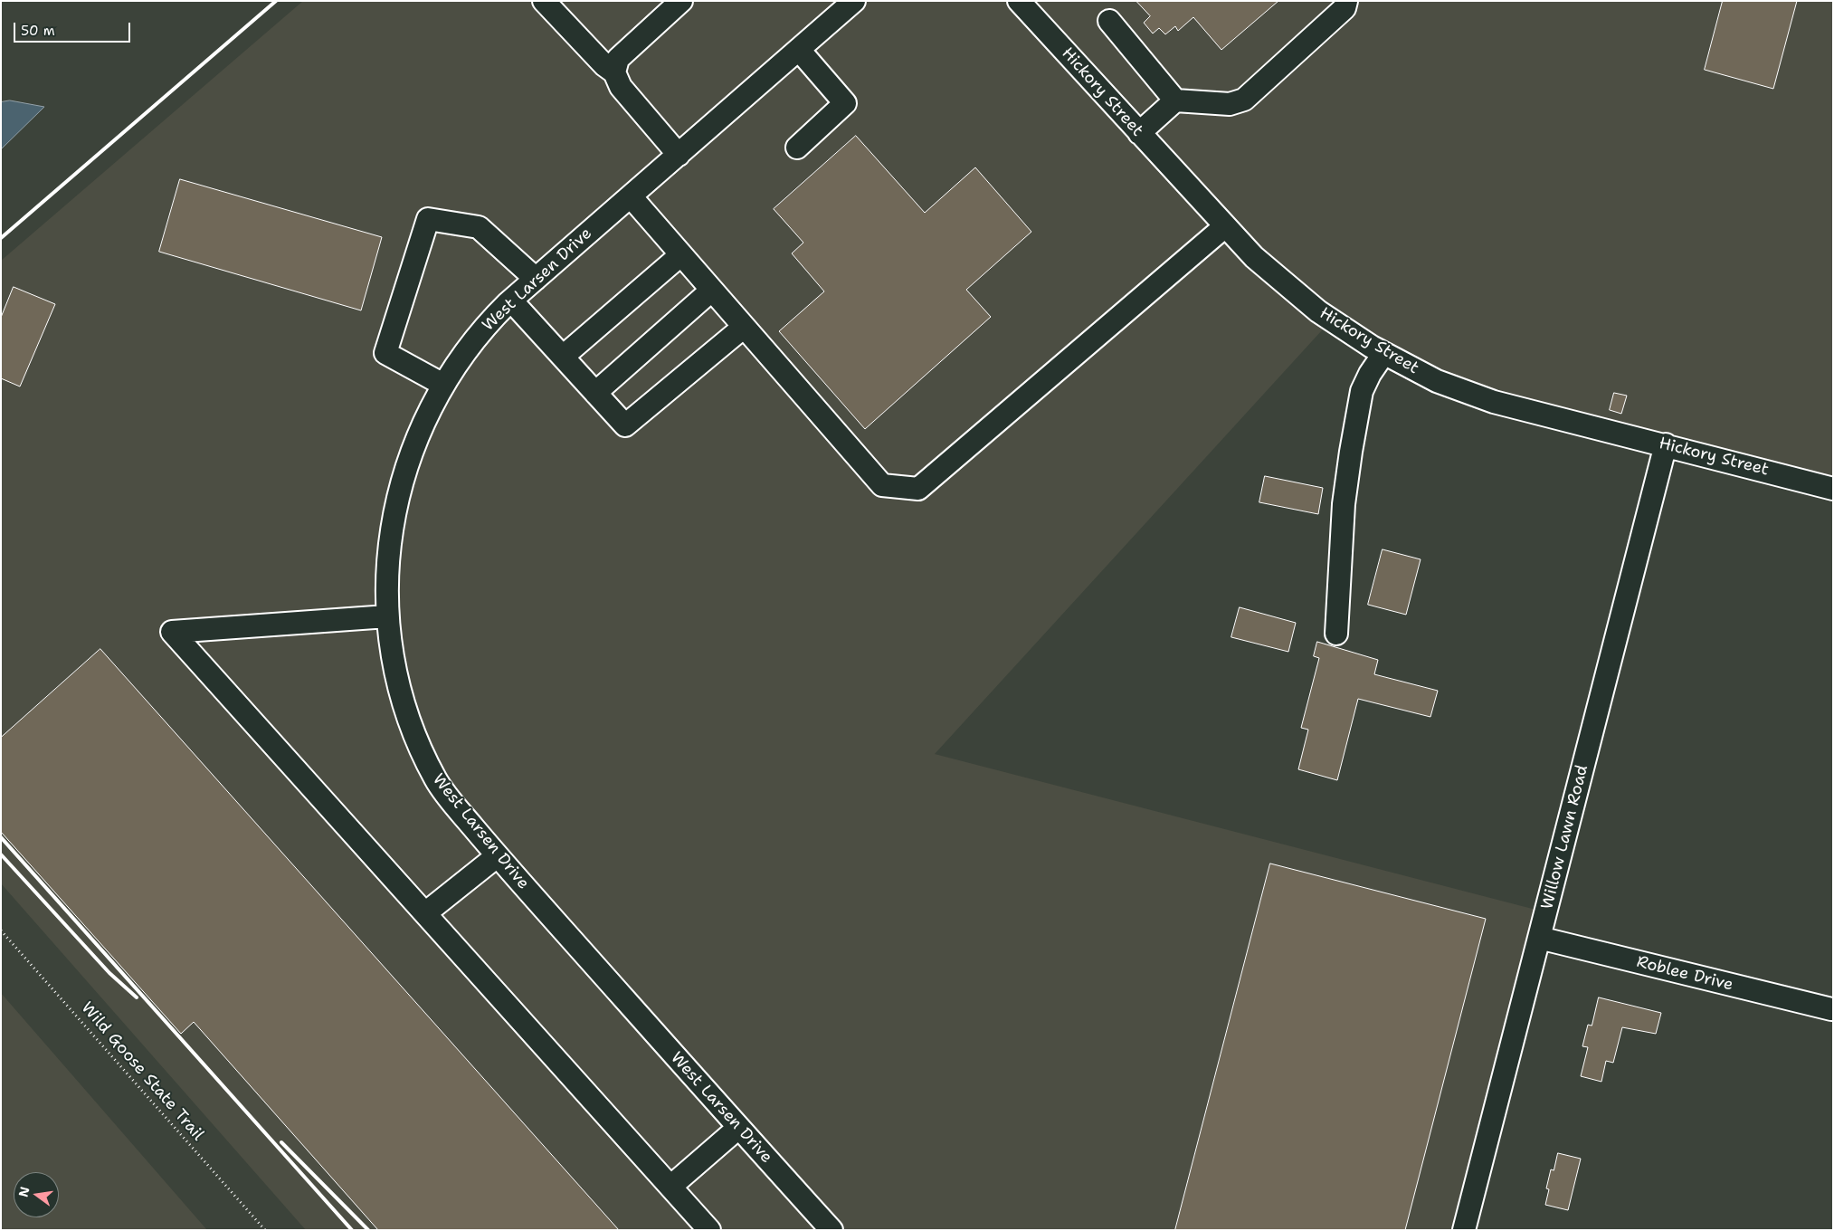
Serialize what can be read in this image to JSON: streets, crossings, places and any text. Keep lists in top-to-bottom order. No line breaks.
{"streets":{"street":["Hickory Street","West Larsen Drive","Willow Lawn Road","Roblee Drive"],"path":["Wild Goose State Trail"]},"crossings":[["Hickory Street","Willow Lawn Road"],["Willow Lawn Road","Roblee Drive"]],"scale_bar":"50 m","north":"left"}
